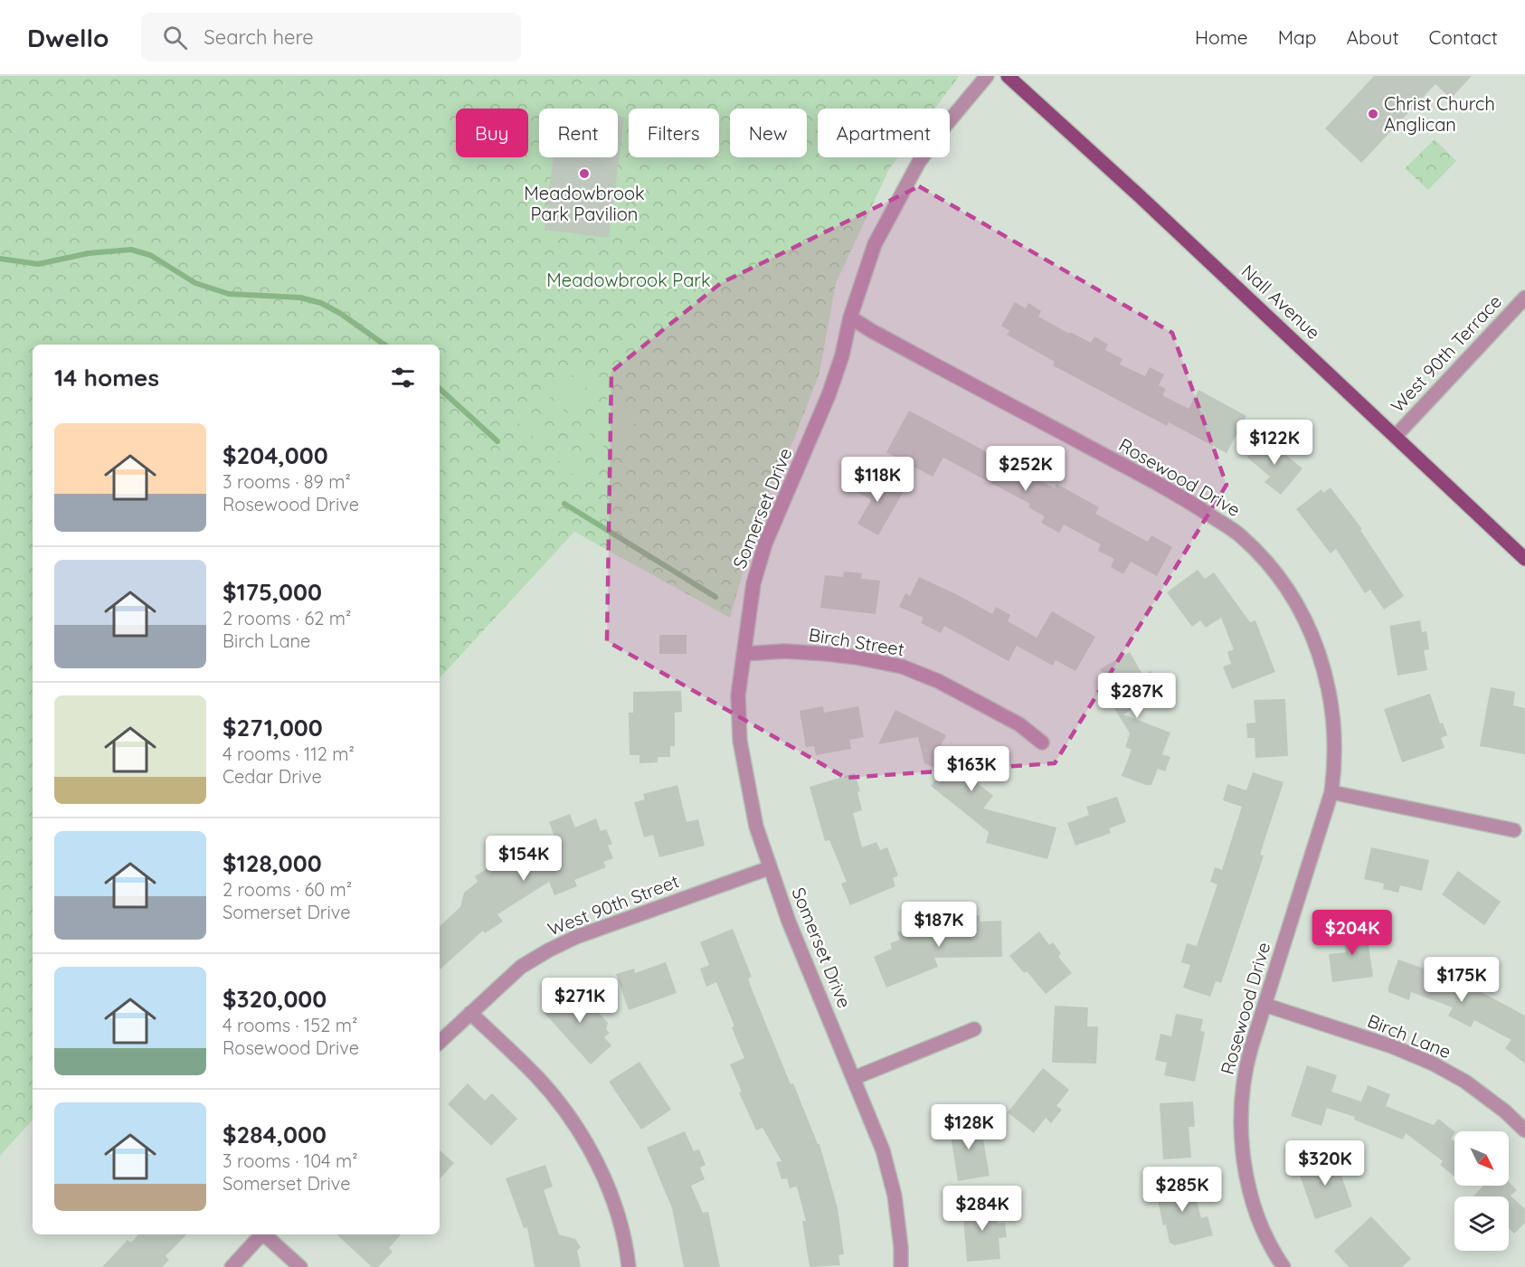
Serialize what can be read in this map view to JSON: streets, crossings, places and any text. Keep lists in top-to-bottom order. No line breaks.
{"streets":{"main road":["Nall Avenue"],"street":["West 90th Terrace","Rosewood Drive","Somerset Drive","Birch Street","West 90th Street","Birch Lane"]},"crossings":[["Nall Avenue","West 90th Terrace"],["Rosewood Drive","Somerset Drive"],["Rosewood Drive","Birch Lane"],["Somerset Drive","Birch Street"],["Somerset Drive","West 90th Street"]],"parks":["Meadowbrook Park"],"places":["Christ Church Anglican","Meadowbrook Park Pavilion"],"north":"bottom right","page":{"header":"Dwello","search":"Search here","nav":["Home","Map","About","Contact"],"chip":["Buy","Rent","Filters","New","Apartment"],"heading":"14 homes","list":[{"name":"$204,000","note":"3 rooms · 89 m² · Rosewood Drive"},{"name":"$175,000","note":"2 rooms · 62 m² · Birch Lane"},{"name":"$271,000","note":"4 rooms · 112 m² · Cedar Drive"},{"name":"$128,000","note":"2 rooms · 60 m² · Somerset Drive"},{"name":"$320,000","note":"4 rooms · 152 m² · Rosewood Drive"},{"name":"$284,000","note":"3 rooms · 104 m² · Somerset Drive"}],"price":["$122K","$252K","$118K","$287K","$163K","$154K","$187K","$204K","$175K","$271K","$128K","$320K","$285K","$284K"]}}
